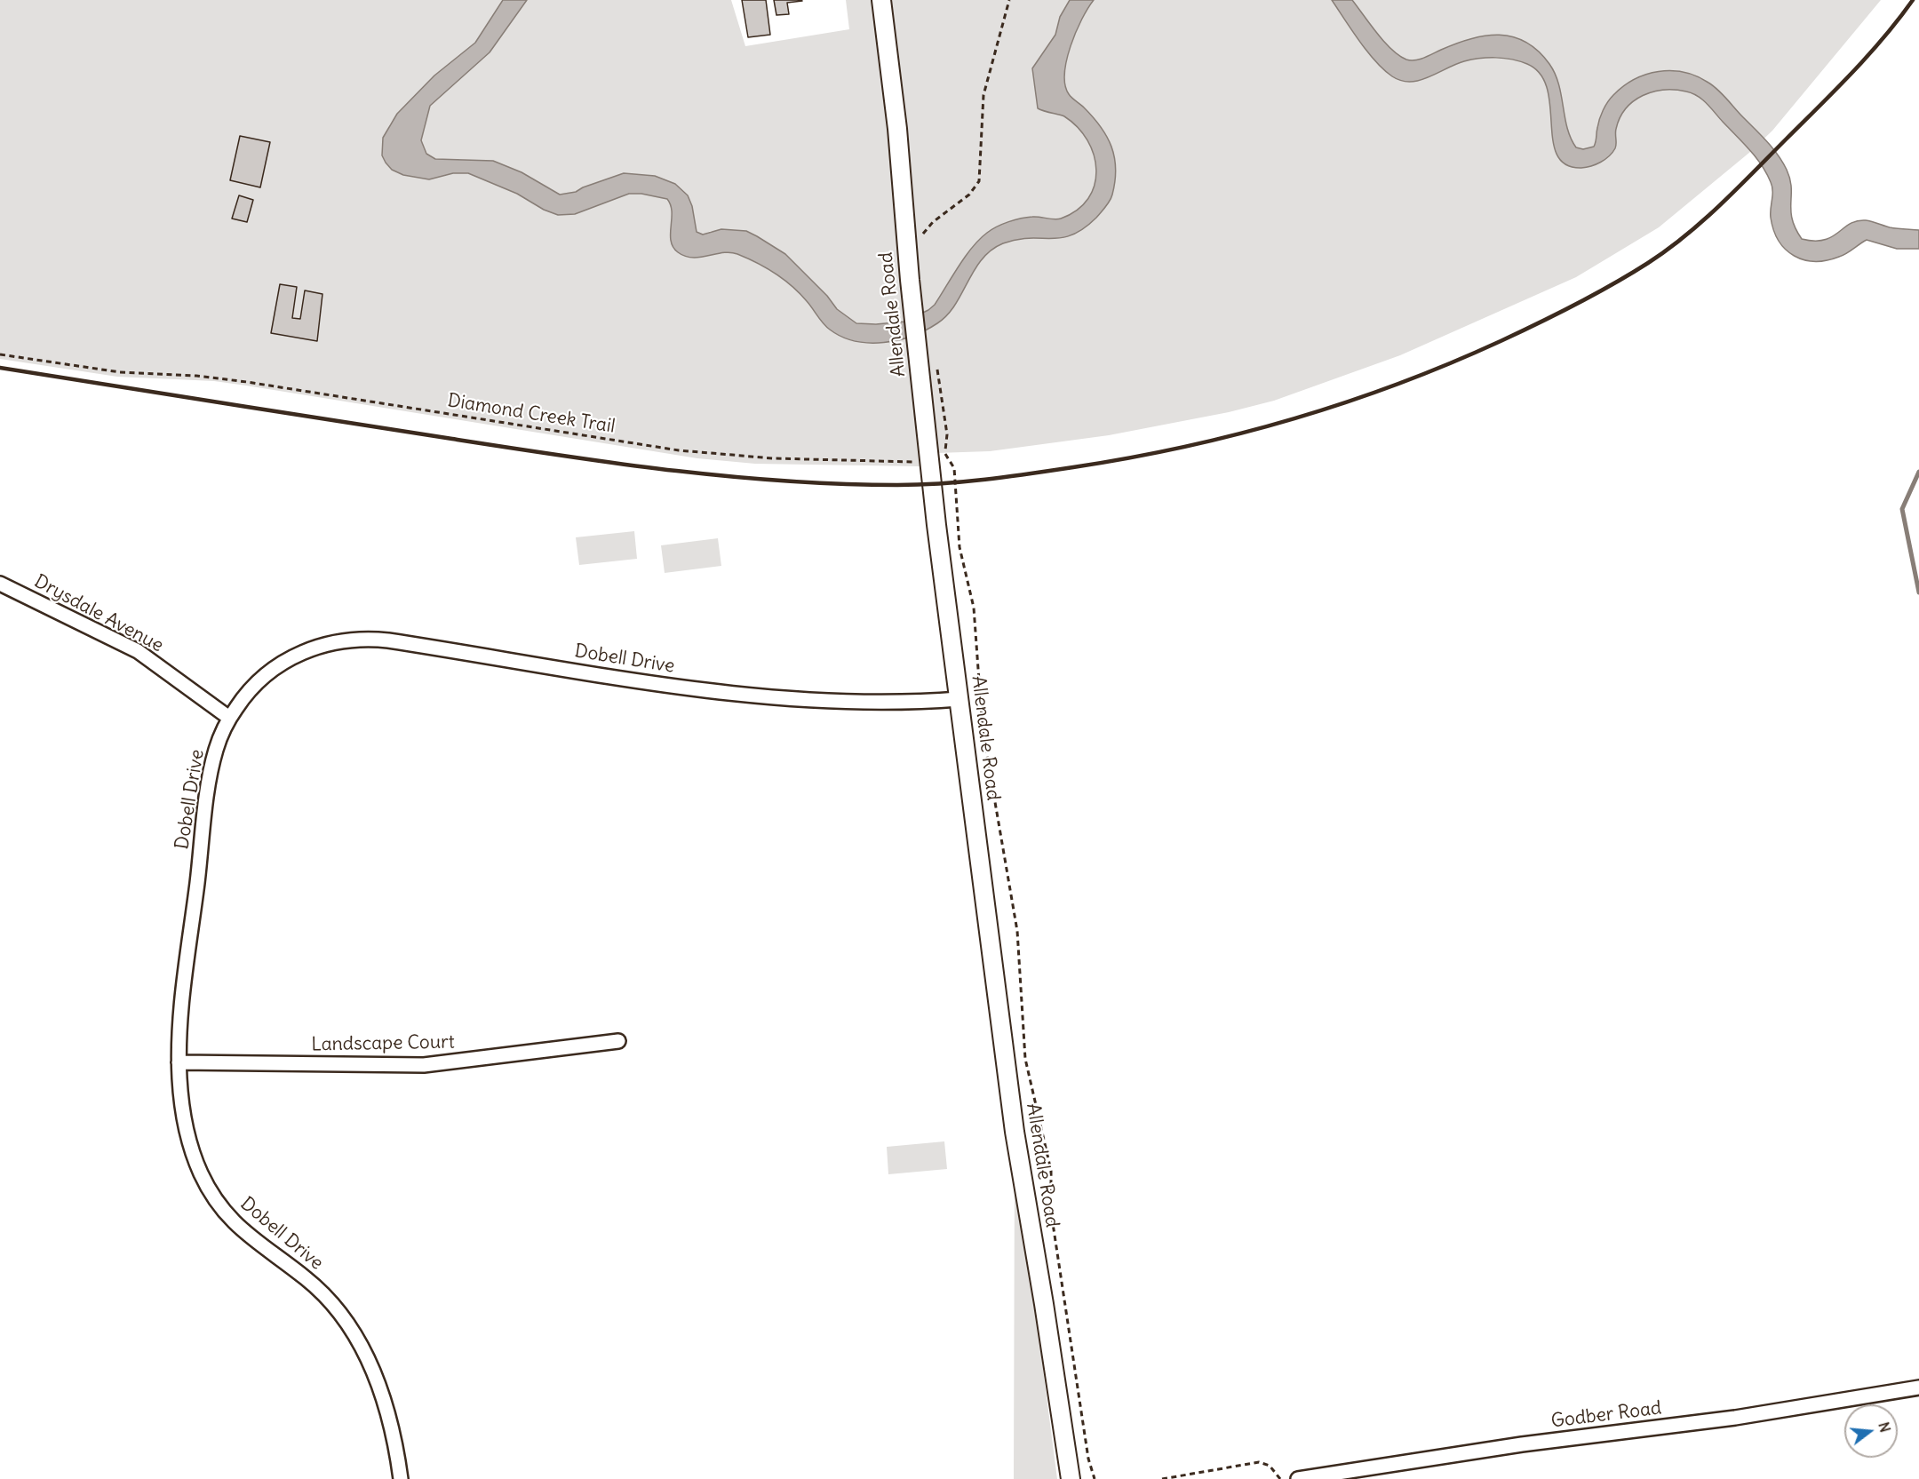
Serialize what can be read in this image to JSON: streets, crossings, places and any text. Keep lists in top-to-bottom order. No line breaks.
{"streets":{"street":["Allendale Road","Drysdale Avenue","Dobell Drive","Landscape Court","Godber Road"],"path":["Diamond Creek Trail"]},"crossings":[["Allendale Road","Diamond Creek Trail"],["Allendale Road","Dobell Drive"],["Drysdale Avenue","Dobell Drive"],["Dobell Drive","Landscape Court"]],"north":"right"}
